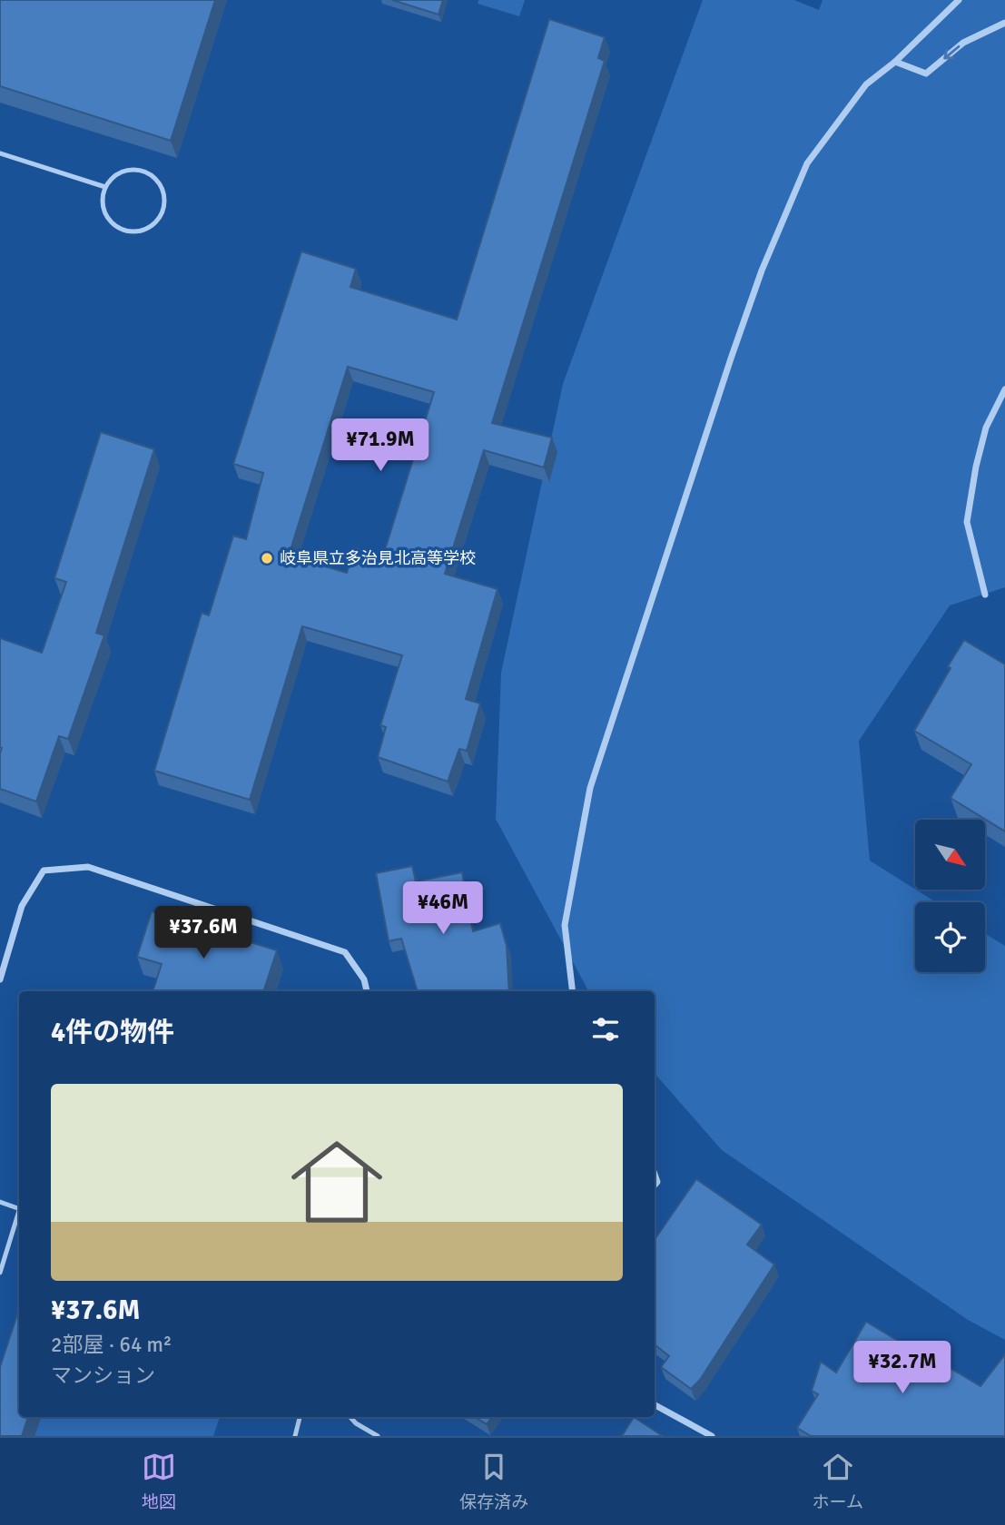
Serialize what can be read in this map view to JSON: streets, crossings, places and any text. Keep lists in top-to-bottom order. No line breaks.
{"places":["岐阜県立多治見北高等学校"],"north":"bottom right","page":{"price":["¥71.9M","¥46M","¥37.6M","¥32.7M"],"heading":"4件の物件","list":[{"name":"¥37.6M","note":"2部屋 · 64 m² · マンション"}],"tabs":["地図","保存済み","ホーム"]}}
